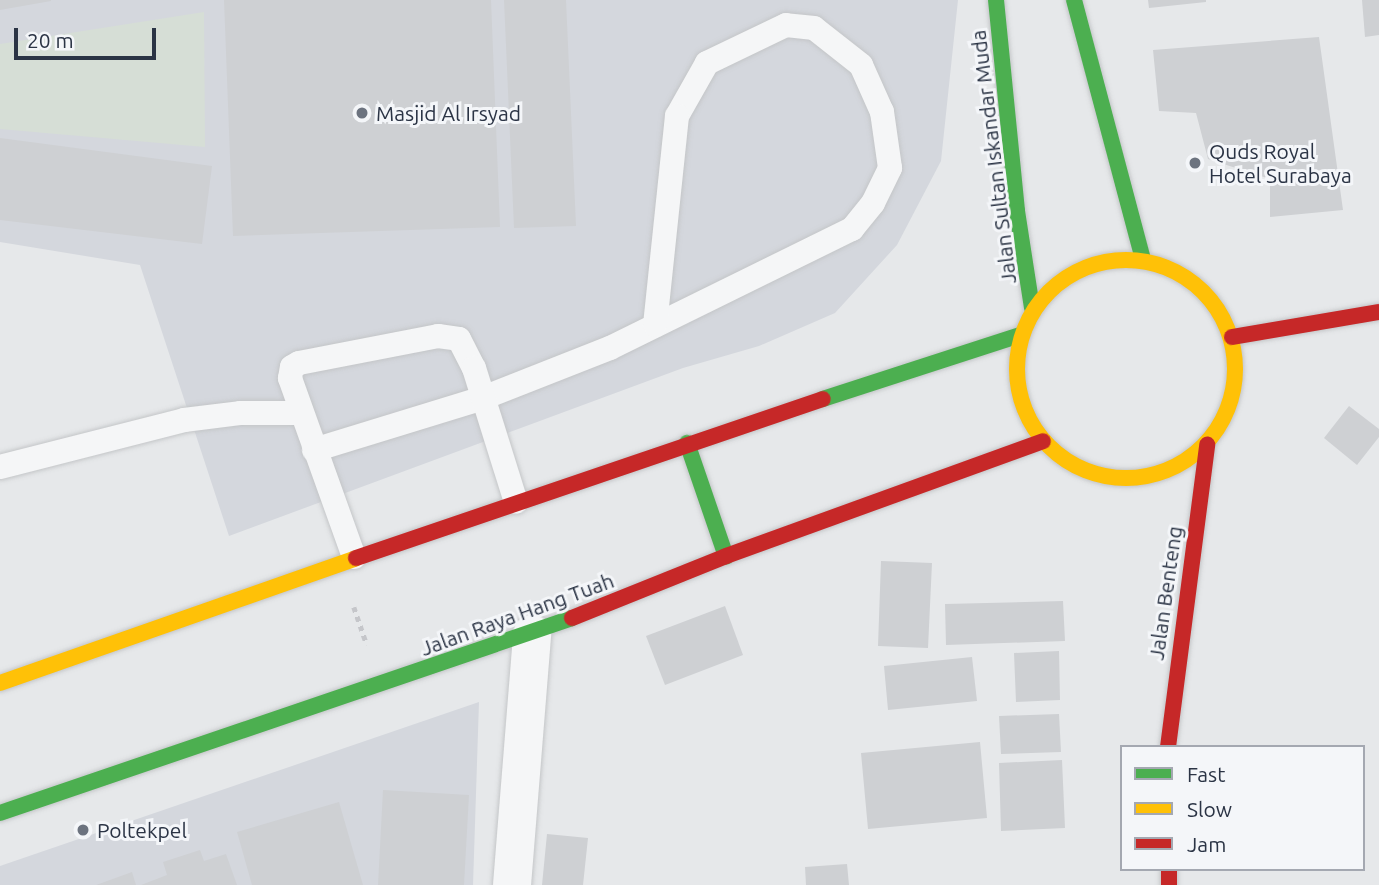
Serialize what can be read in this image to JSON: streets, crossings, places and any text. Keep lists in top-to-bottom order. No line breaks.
{"streets":{"main road":["Jalan Sultan Iskandar Muda","Jalan Benteng","Jalan Raya Hang Tuah"]},"crossings":[["Jalan Sultan Iskandar Muda","Jalan Benteng"],["Jalan Sultan Iskandar Muda","Jalan Raya Hang Tuah"],["Jalan Benteng","Jalan Raya Hang Tuah"]],"places":["Masjid Al Irsyad","Quds Royal Hotel Surabaya","Poltekpel"],"legend":["Fast","Slow","Jam"],"scale_bar":"20 m"}
